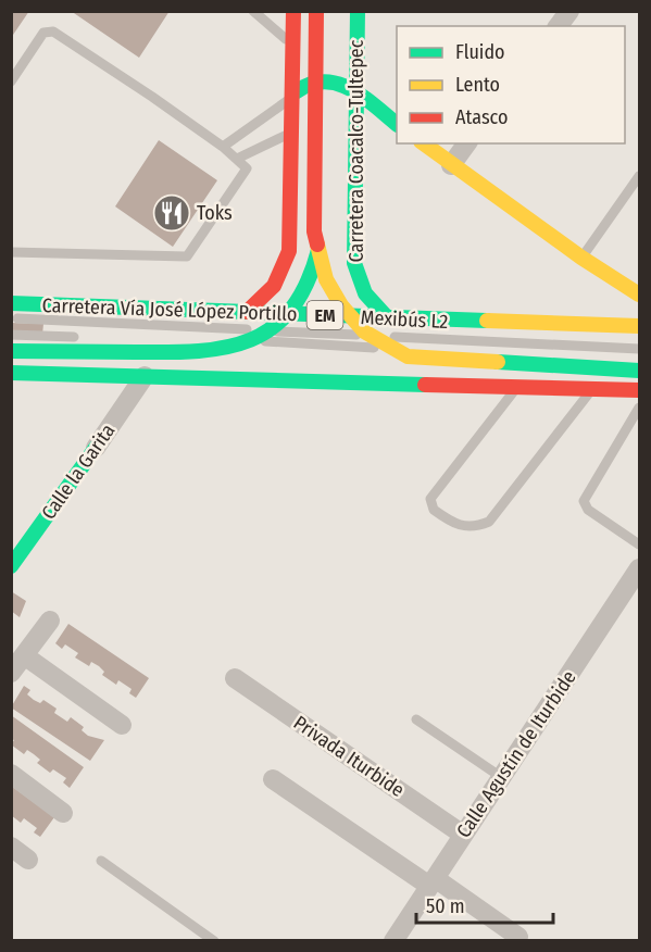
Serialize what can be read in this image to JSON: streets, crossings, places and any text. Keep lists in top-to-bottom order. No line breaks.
{"streets":{"main road":["Carretera Coacalco-Tultepec","Carretera Vía José López Portillo","EM","Calle la Garita"],"street":["Calle Agustín de Iturbide","Privada Iturbide"],"lane":["Mexibús L2"]},"crossings":[["Carretera Coacalco-Tultepec","Carretera Vía José López Portillo"],["Calle Agustín de Iturbide","Privada Iturbide"]],"places":{"restaurant":["Toks"]},"legend":["Fluido","Lento","Atasco"],"scale_bar":"50 m"}
